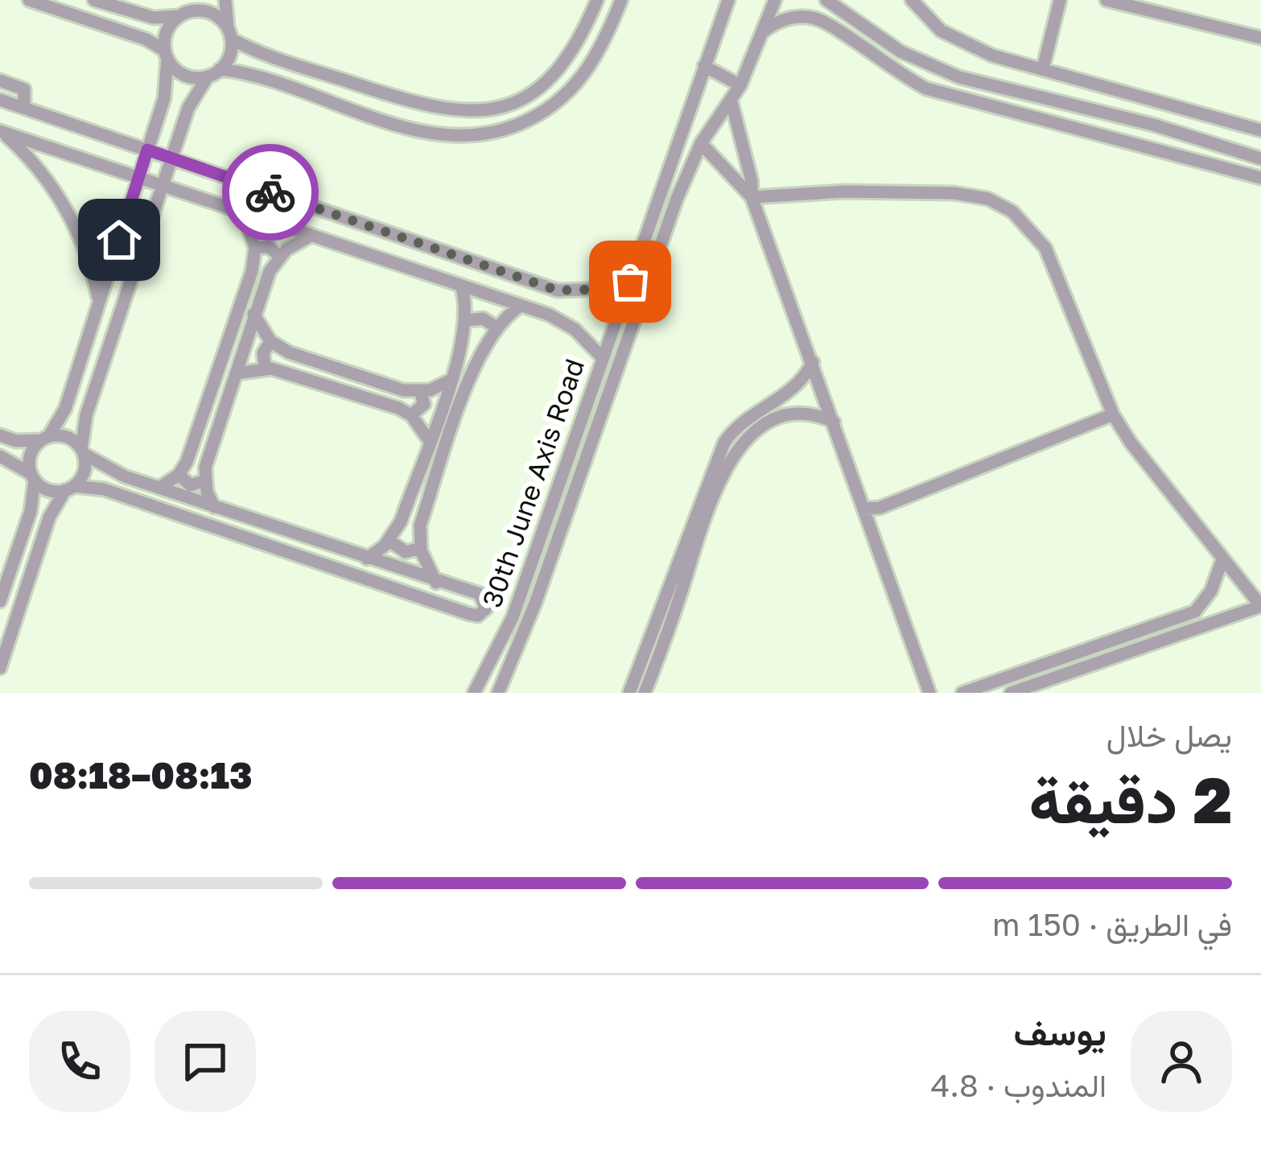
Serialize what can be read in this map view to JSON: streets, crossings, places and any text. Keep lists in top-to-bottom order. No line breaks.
{"streets":{"street":["30th June Axis Road"]},"page":{"heading":["2 دقيقة","يصل خلال","08:13–08:18"],"panel":["يوسف","المندوب · 4.8"],"bar":"في الطريق · 150 m"}}
